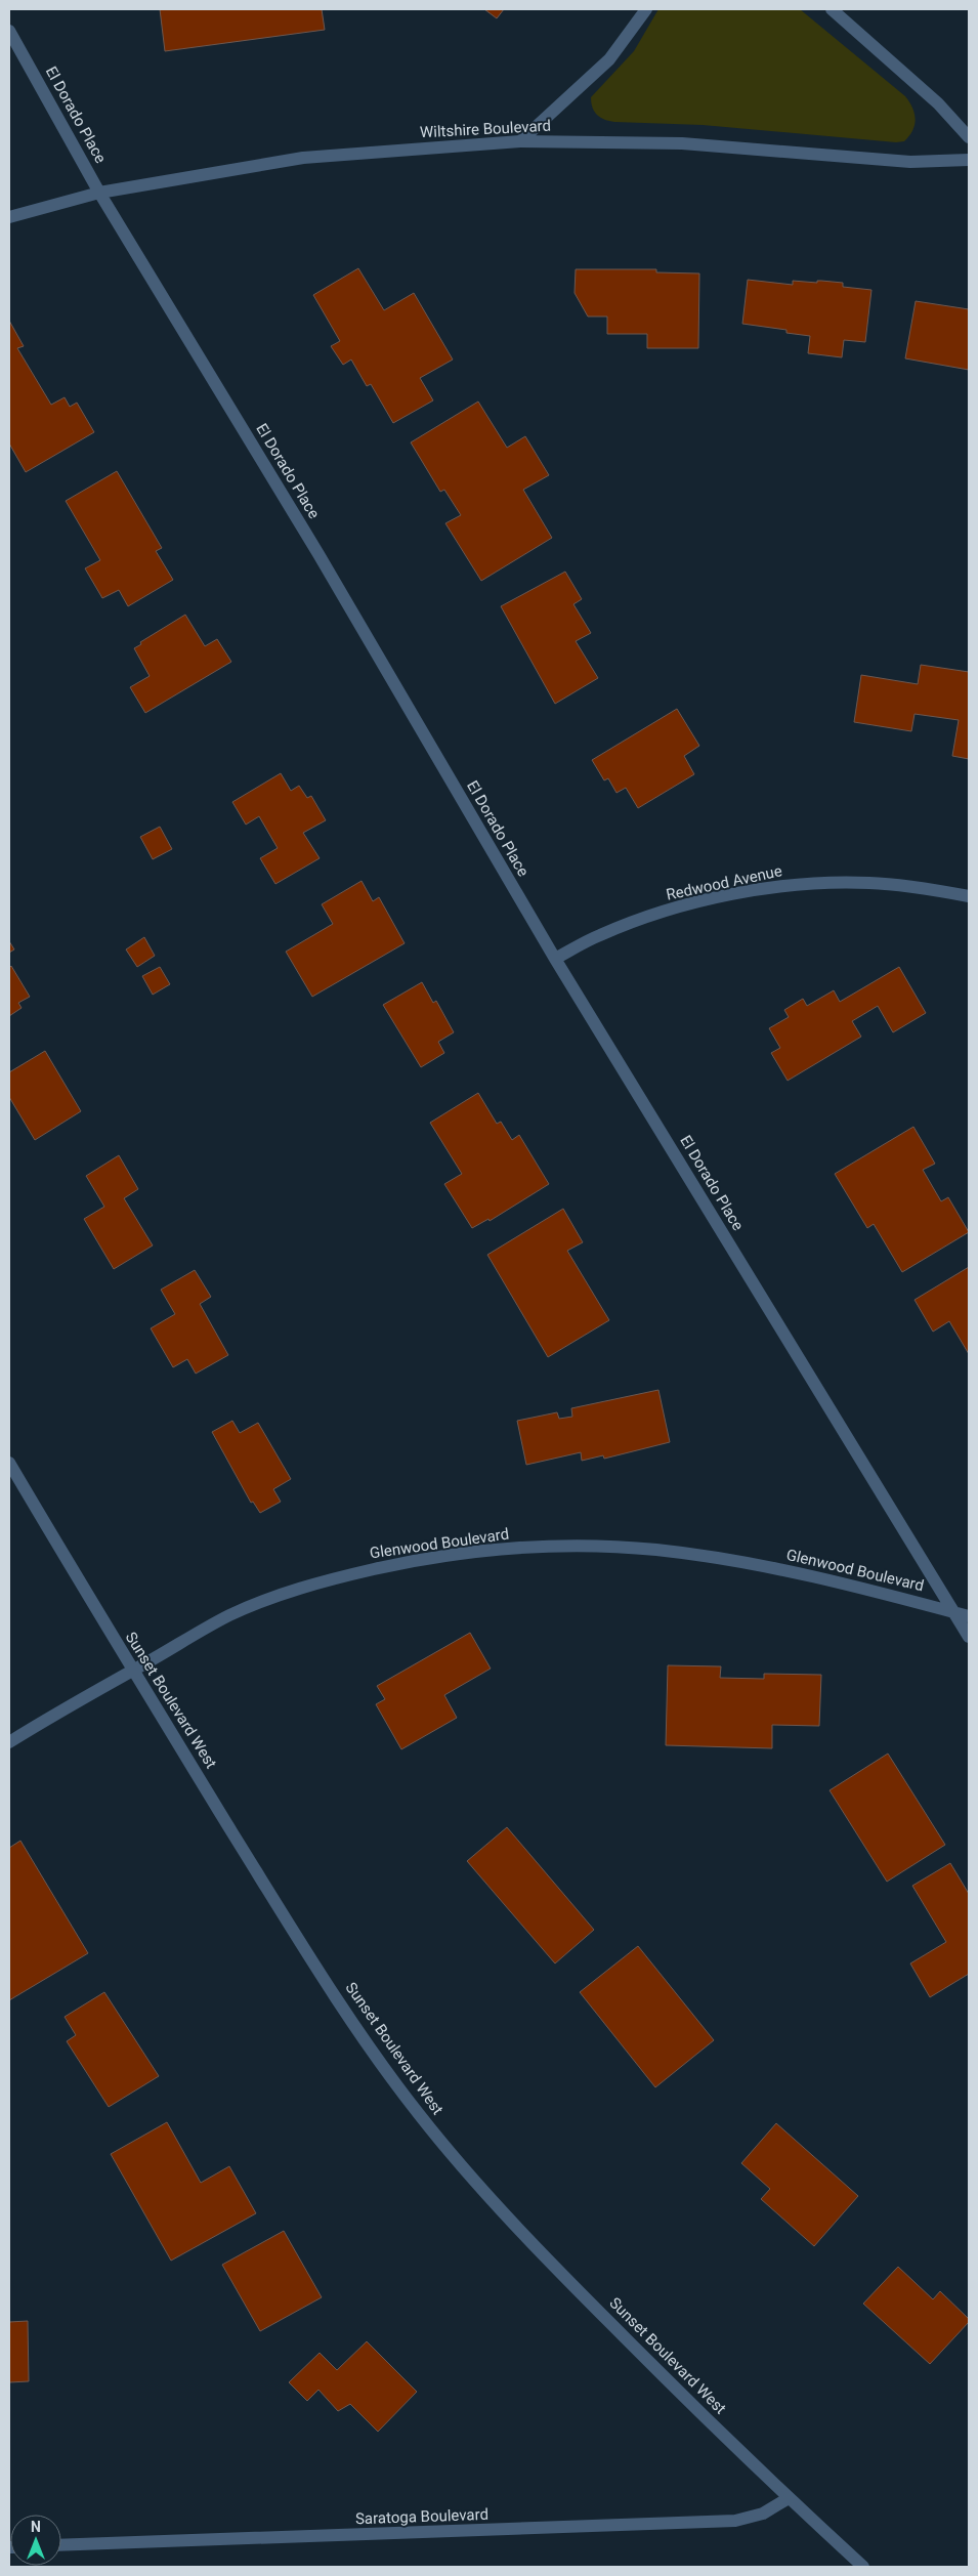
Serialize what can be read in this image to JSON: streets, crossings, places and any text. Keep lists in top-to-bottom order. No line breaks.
{"streets":{"street":["El Dorado Place","Wiltshire Boulevard","Redwood Avenue","Glenwood Boulevard","Sunset Boulevard West","Saratoga Boulevard"]},"crossings":[["El Dorado Place","Wiltshire Boulevard"],["El Dorado Place","Redwood Avenue"],["El Dorado Place","Glenwood Boulevard"],["Glenwood Boulevard","Sunset Boulevard West"],["Sunset Boulevard West","Saratoga Boulevard"]],"north":"top"}
